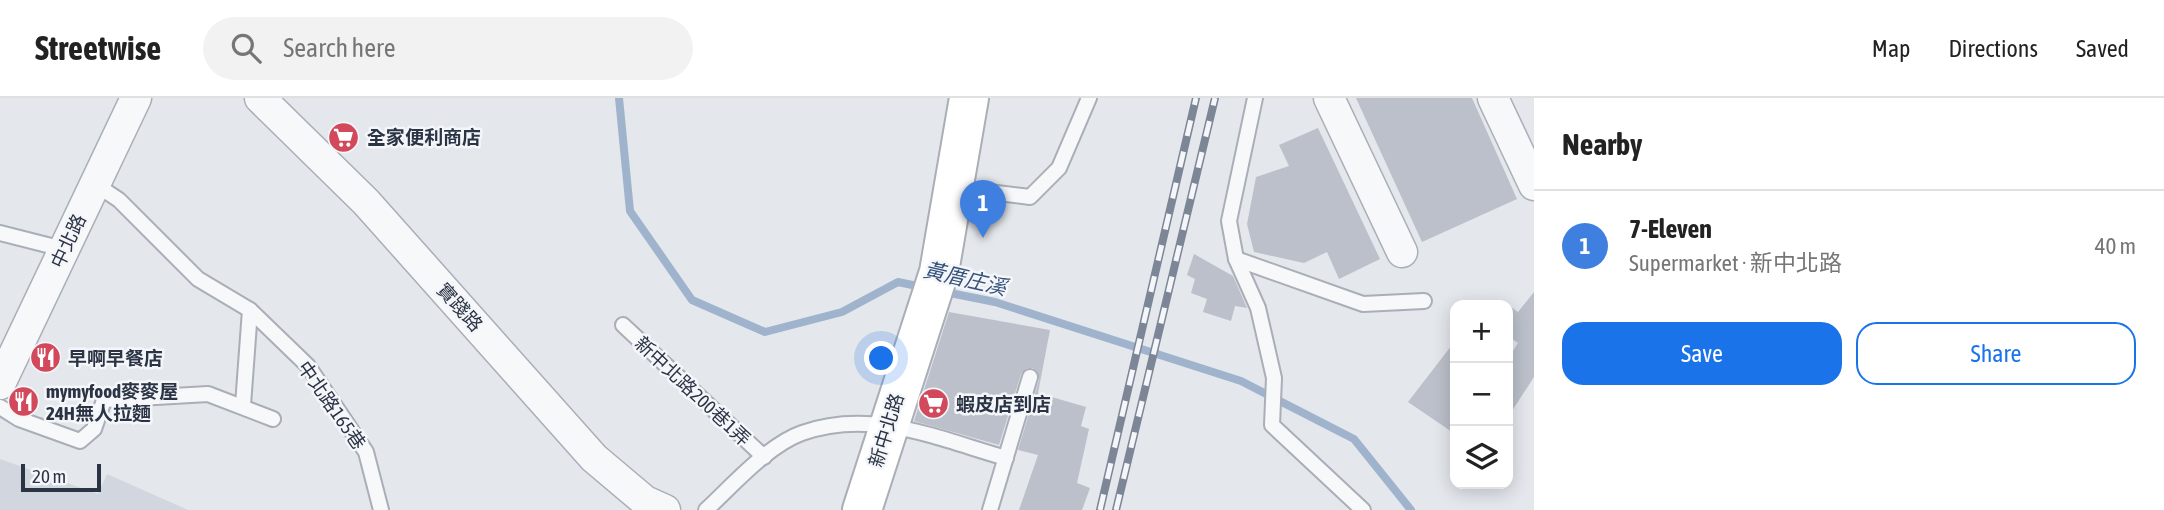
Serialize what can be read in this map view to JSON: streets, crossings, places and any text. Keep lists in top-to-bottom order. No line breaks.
{"streets":{"street":["中北路","實踐路","新中北路"],"lane":["新中北路200巷1弄","中北路165巷"]},"crossings":[["中北路","中北路165巷"]],"water":["黃厝庄溪"],"places":{"supermarket":["全家便利商店","蝦皮店到店"],"restaurant":["早啊早餐店","mymyfood麥麥屋 24H無人拉麵"]},"scale_bar":"20 m","page":{"header":"Streetwise","search":"Search here","nav":["Map","Directions","Saved"],"heading":"Nearby","pins":"1","list":[{"mark":"1","name":"7-Eleven","note":"Supermarket · 新中北路","value":"40 m"}],"map_buttons":["+","−"],"buttons":["Save","Share"],"scale":"20 m"}}
